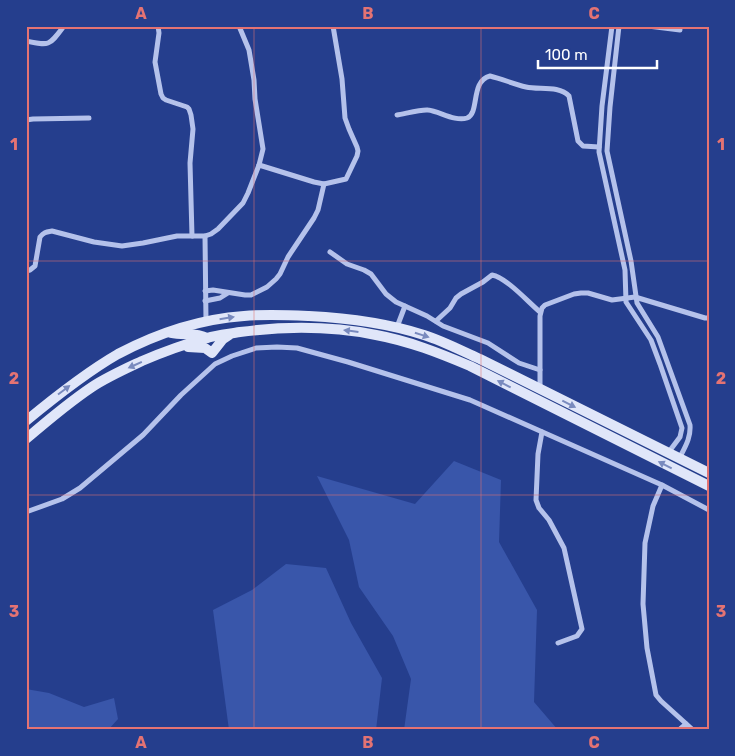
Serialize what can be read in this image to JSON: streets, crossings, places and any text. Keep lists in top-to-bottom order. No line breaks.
{"scale_bar":"100 m","grid":{"columns":["A","B","C"],"rows":["1","2","3"]}}
